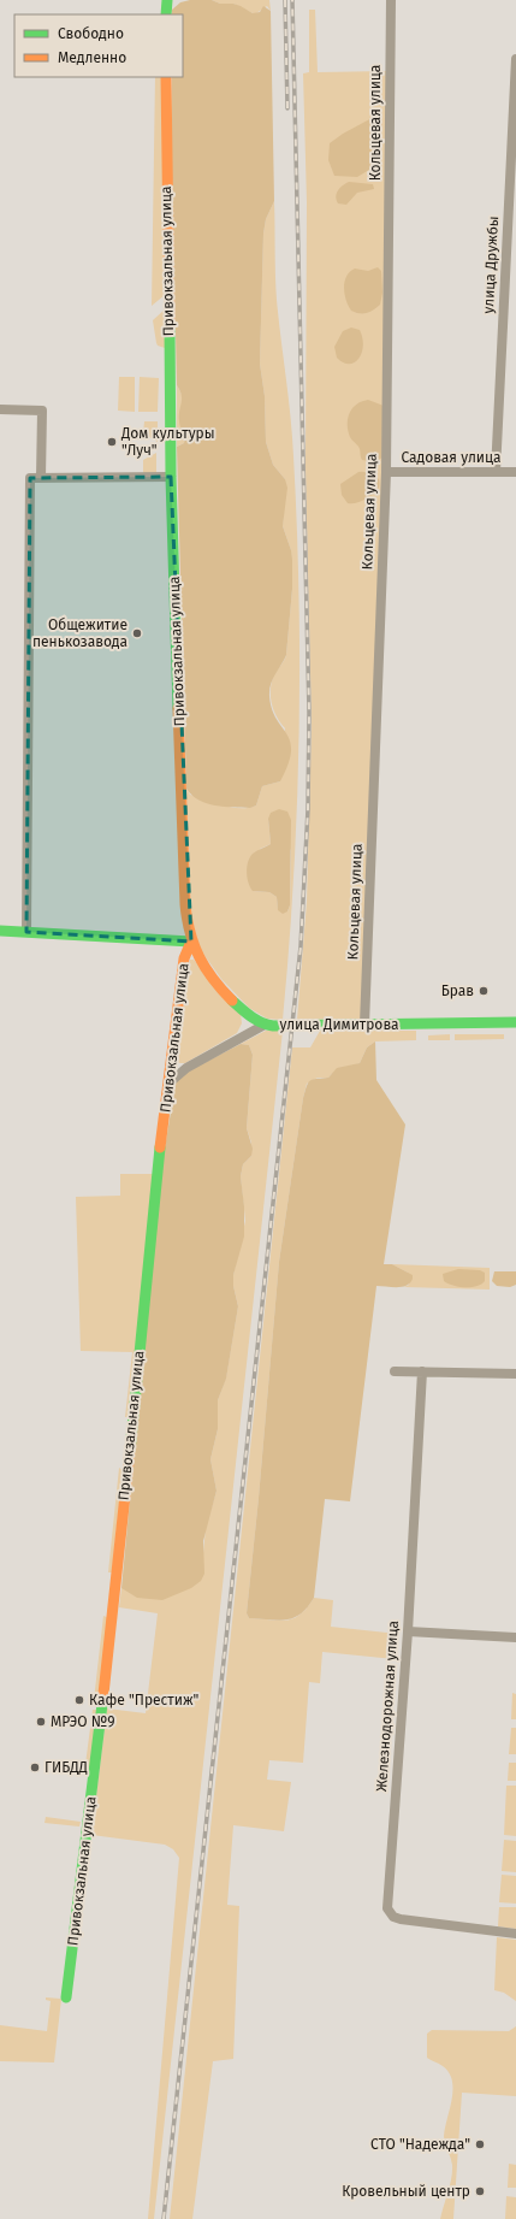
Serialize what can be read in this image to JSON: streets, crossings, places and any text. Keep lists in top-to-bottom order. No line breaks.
{"streets":{"street":["Кольцевая улица","Привокзальная улица","улица Дружбы","Садовая улица","улица Димитрова","Железнодорожная улица"]},"crossings":[["Кольцевая улица","Садовая улица"],["Кольцевая улица","улица Димитрова"],["Привокзальная улица","улица Димитрова"],["улица Дружбы","Садовая улица"]],"places":["Дом культуры \"Луч\"","Общежитие пенькозавода","Брав","Кафе \"Престиж\"","МРЭО №9","ГИБДД","СТО \"Надежда\"","Кровельный центр"],"legend":["Свободно","Медленно"]}
